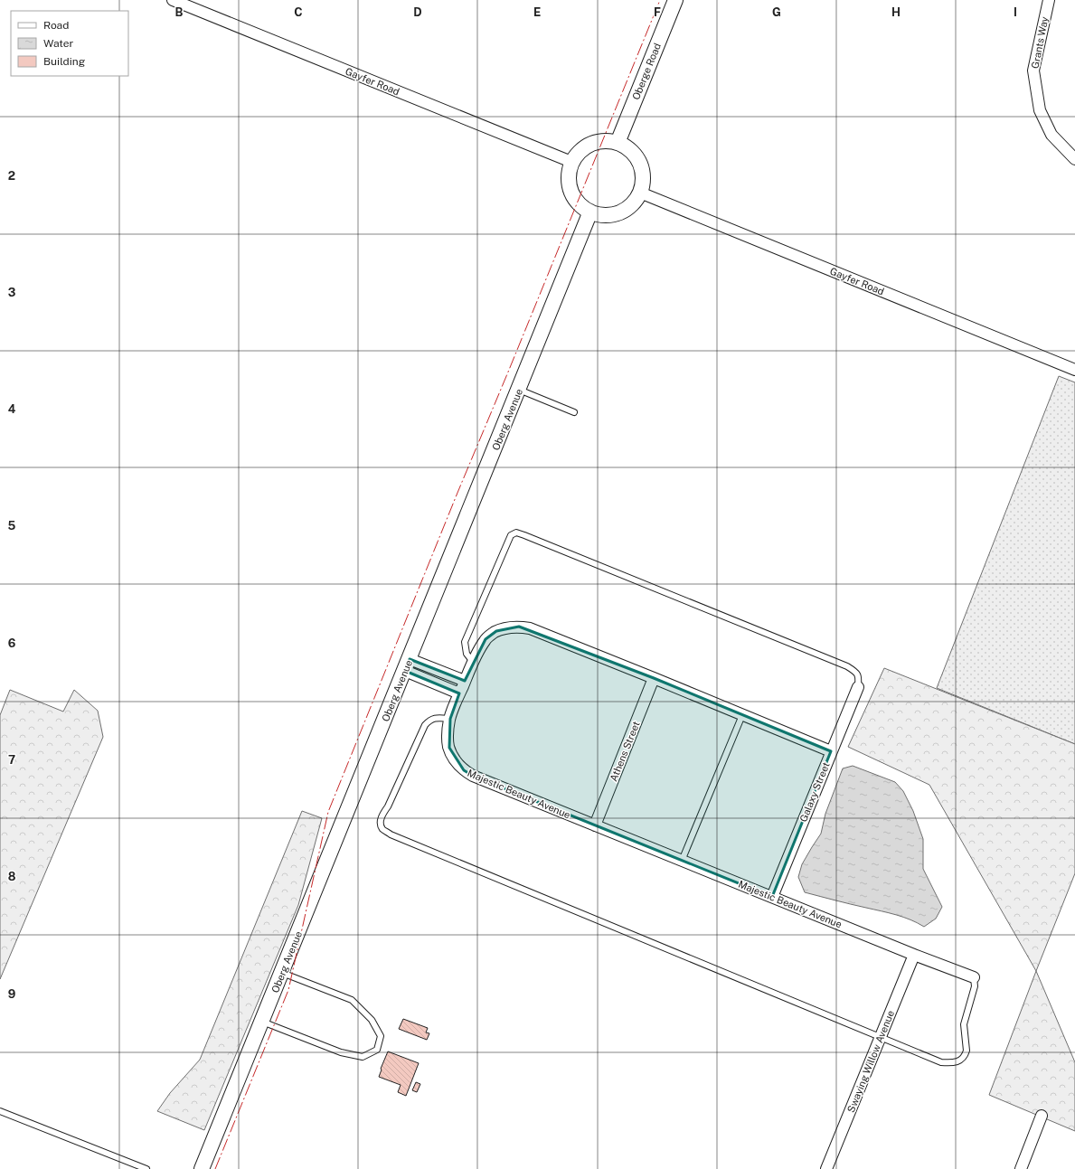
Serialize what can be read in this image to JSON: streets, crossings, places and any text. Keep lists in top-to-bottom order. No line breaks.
{"streets":{"street":["Grants Way","Oberge Road","Gayfer Road","Oberg Avenue","Athens Street","Galaxy Street","Majestic Beauty Avenue","Swaying Willow Avenue"]},"crossings":[["Oberge Road","Gayfer Road"],["Oberge Road","Oberg Avenue"],["Gayfer Road","Oberg Avenue"],["Athens Street","Majestic Beauty Avenue"],["Galaxy Street","Majestic Beauty Avenue"],["Majestic Beauty Avenue","Swaying Willow Avenue"]],"legend":["Road","Water","Building"],"grid":{"columns":["B","C","D","E","F","G","H","I"],"rows":["2","3","4","5","6","7","8","9"]}}
